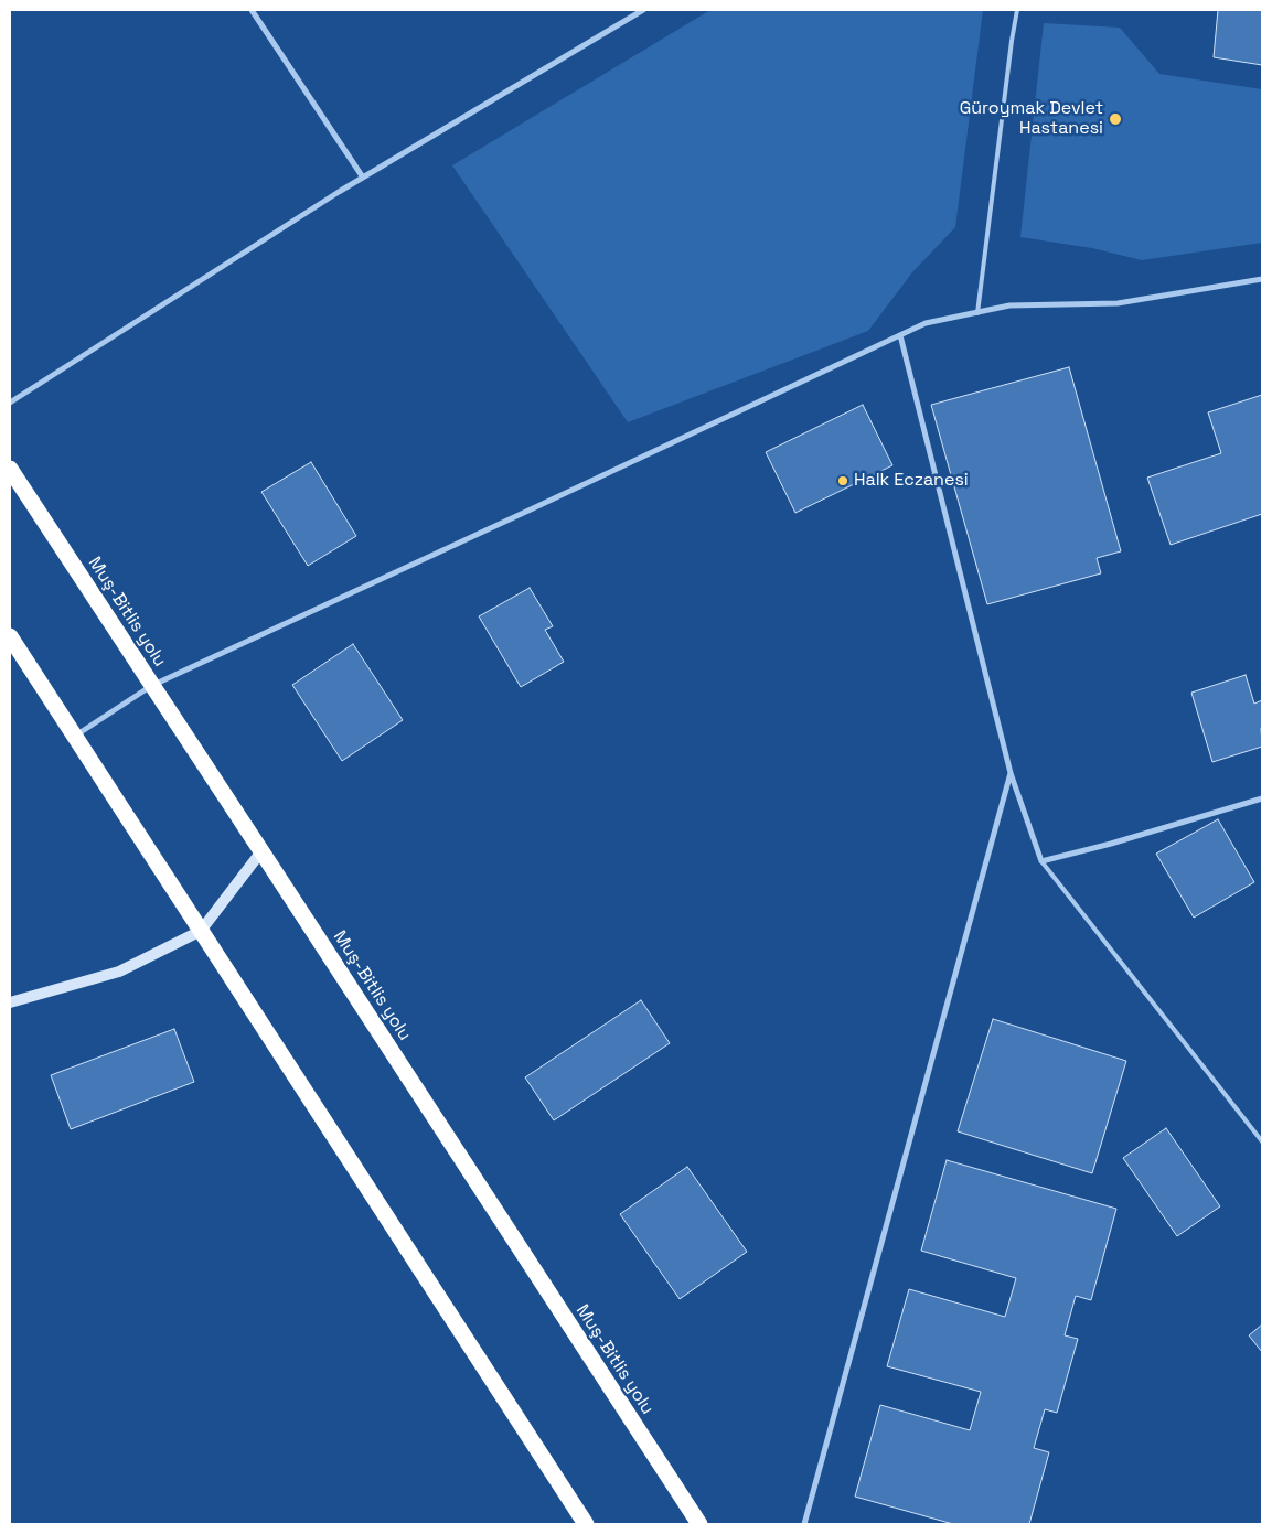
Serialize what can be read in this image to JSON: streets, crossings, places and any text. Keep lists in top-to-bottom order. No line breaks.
{"streets":{"highway":["Muş-Bitlis yolu"]},"places":["Güroymak Devlet Hastanesi","Halk Eczanesi"]}
